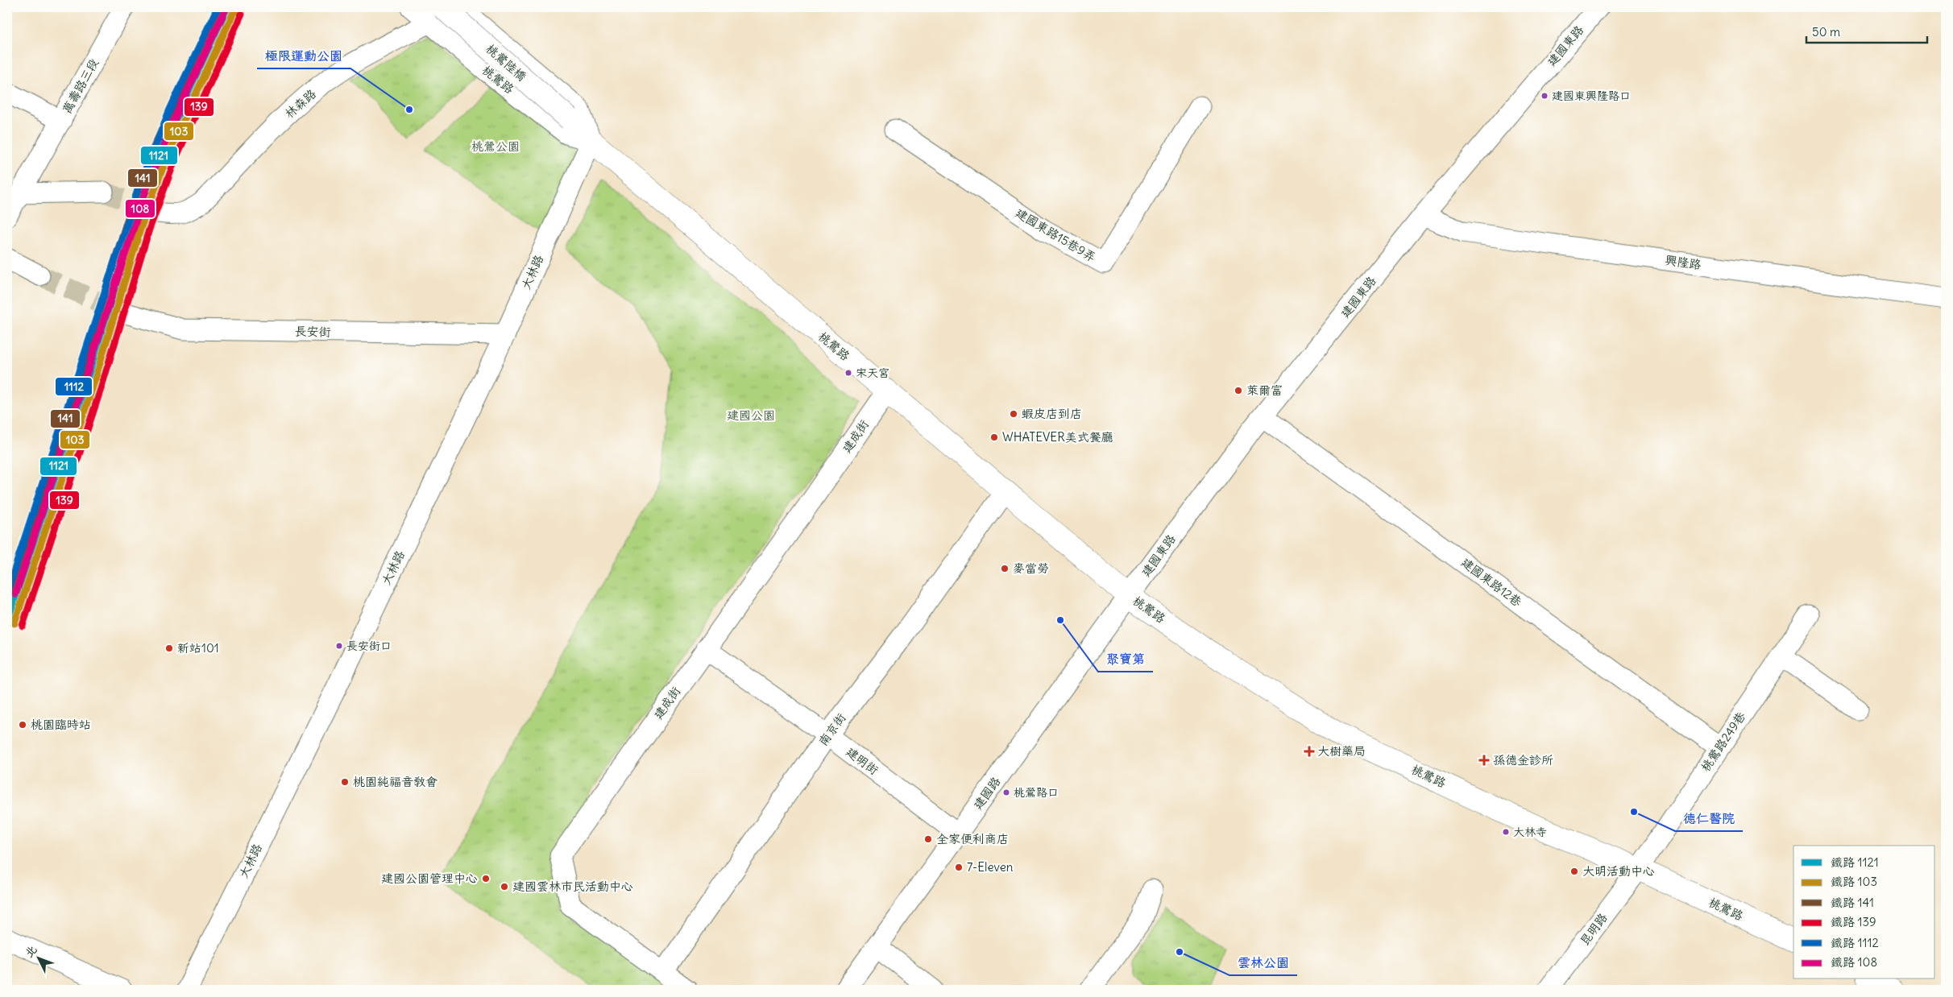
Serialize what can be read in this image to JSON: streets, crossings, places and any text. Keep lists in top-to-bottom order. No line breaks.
{"streets":{"main road":["桃鶯陸橋","桃鶯路"],"street":["建國東路","萬壽路三段","林森路","建國東路15巷9弄","興隆路","大林路","長安街","建成街","建國東路12巷","南京街","桃鶯路249巷","建明街","建國路","昆明路"]},"crossings":[["建國東路","桃鶯路"],["建國東路","興隆路"],["建國東路","建國東路12巷"],["建國東路","建國路"],["桃鶯陸橋","桃鶯路"],["桃鶯陸橋","林森路"],["桃鶯路","林森路"],["桃鶯路","大林路"],["桃鶯路","建成街"],["桃鶯路","南京街"],["桃鶯路","桃鶯路249巷"],["桃鶯路","建國路"],["桃鶯路","昆明路"],["大林路","長安街"],["建成街","南京街"],["建成街","建明街"],["建國東路12巷","桃鶯路249巷"],["南京街","建明街"],["桃鶯路249巷","昆明路"],["建明街","建國路"]],"parks":["桃鶯公園","建國公園"],"places":{"other":["建國東興隆路口","極限運動公園","宋天宮","萊爾富","蝦皮店到店","WHATEVER美式餐廳","麥當勞","聚寶第","長安街口","新站101","桃園臨時站","桃園純福音教會","桃鶯路口","德仁醫院","大林寺","全家便利商店","7-Eleven","大明活動中心","建國公園管理中心","建國雲林市民活動中心","雲林公園"],"health":["大樹藥局","孫德金診所"]},"lines":["rail line 1121","rail line 141","rail line 1112","rail line 103","rail line 108","rail line 139"],"legend":["鐵路 1121","鐵路 103","鐵路 141","鐵路 139","鐵路 1112","鐵路 108"],"scale_bar":"50 m","north":"top left"}
